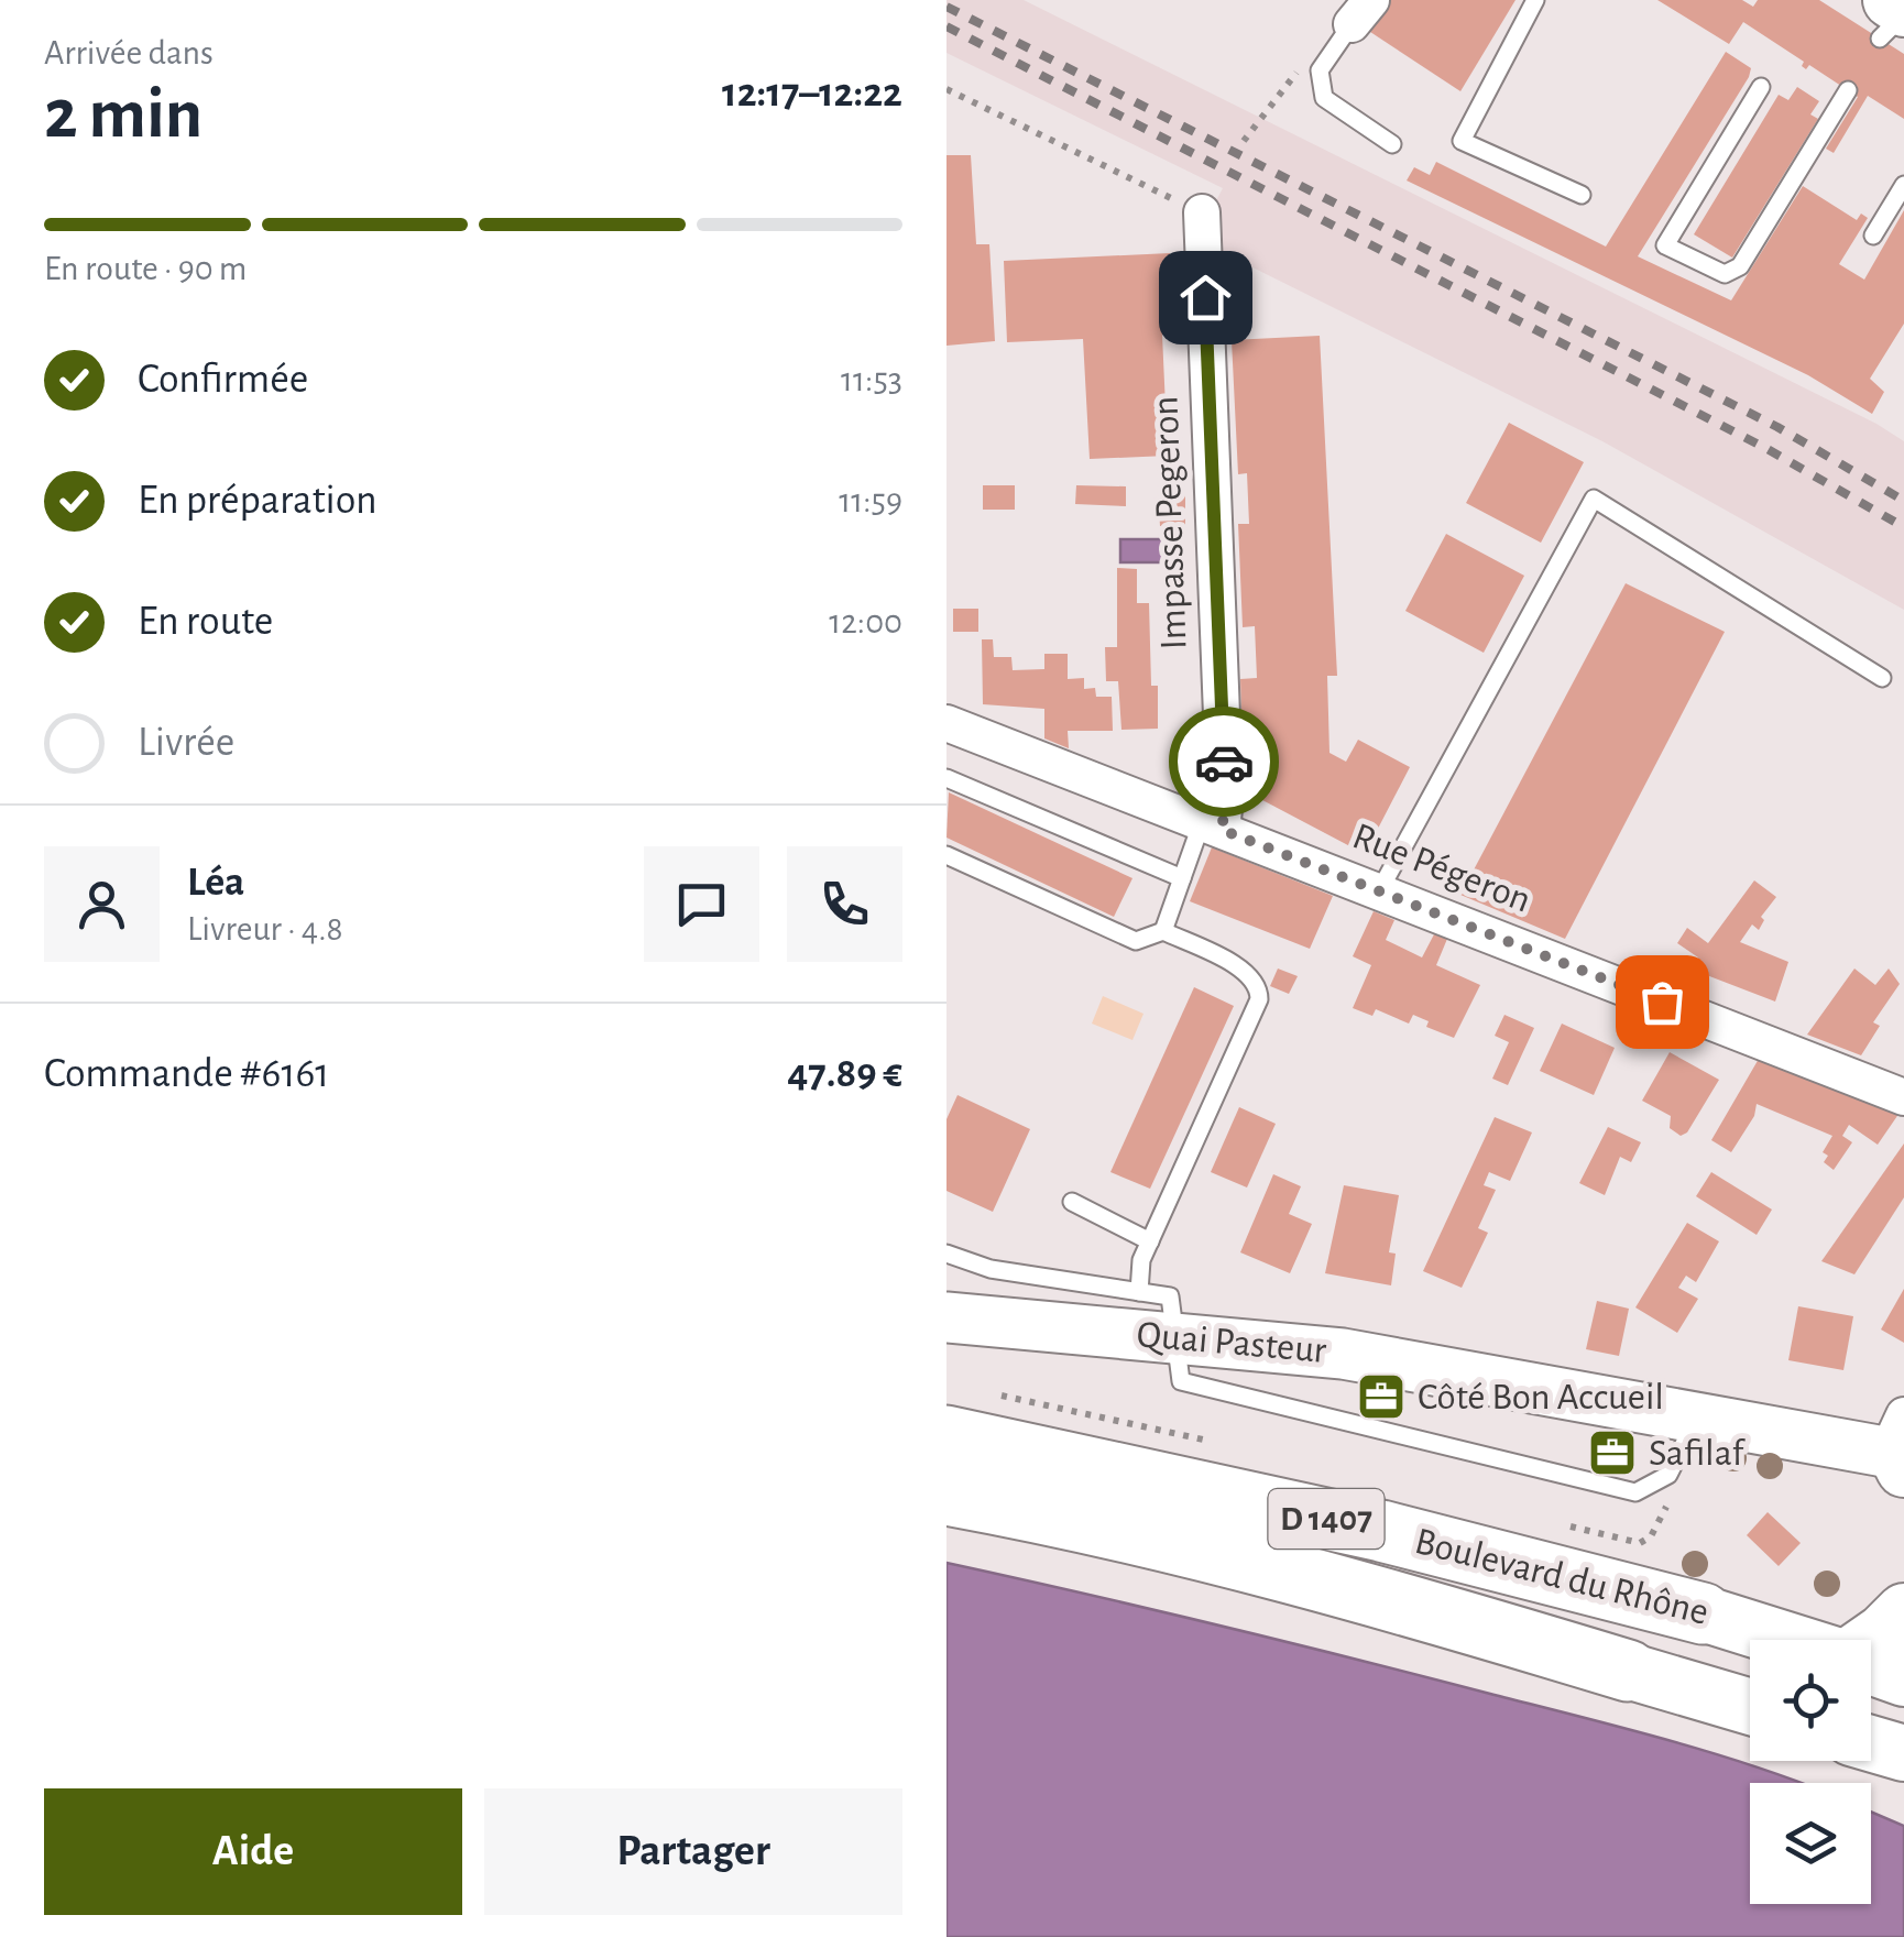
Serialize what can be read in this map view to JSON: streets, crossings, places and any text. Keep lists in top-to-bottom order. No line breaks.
{"streets":{"highway":["D 1407","Boulevard du Rhône"],"main road":["Quai Pasteur"],"street":["Impasse Pegeron","Rue Pégeron"]},"crossings":[["Impasse Pegeron","Rue Pégeron"]],"places":{"office":["Côté Bon Accueil","Safilaf"]},"page":{"heading":["2 min","Arrivée dans","12:17–12:22"],"panel":["Léa","Livreur · 4.8","Commande #6161","47.89 €"],"bar":"En route · 90 m","list":[["Confirmée","11:53"],["En préparation","11:59"],["En route","12:00"],"Livrée"],"buttons":["Aide","Partager"]}}
